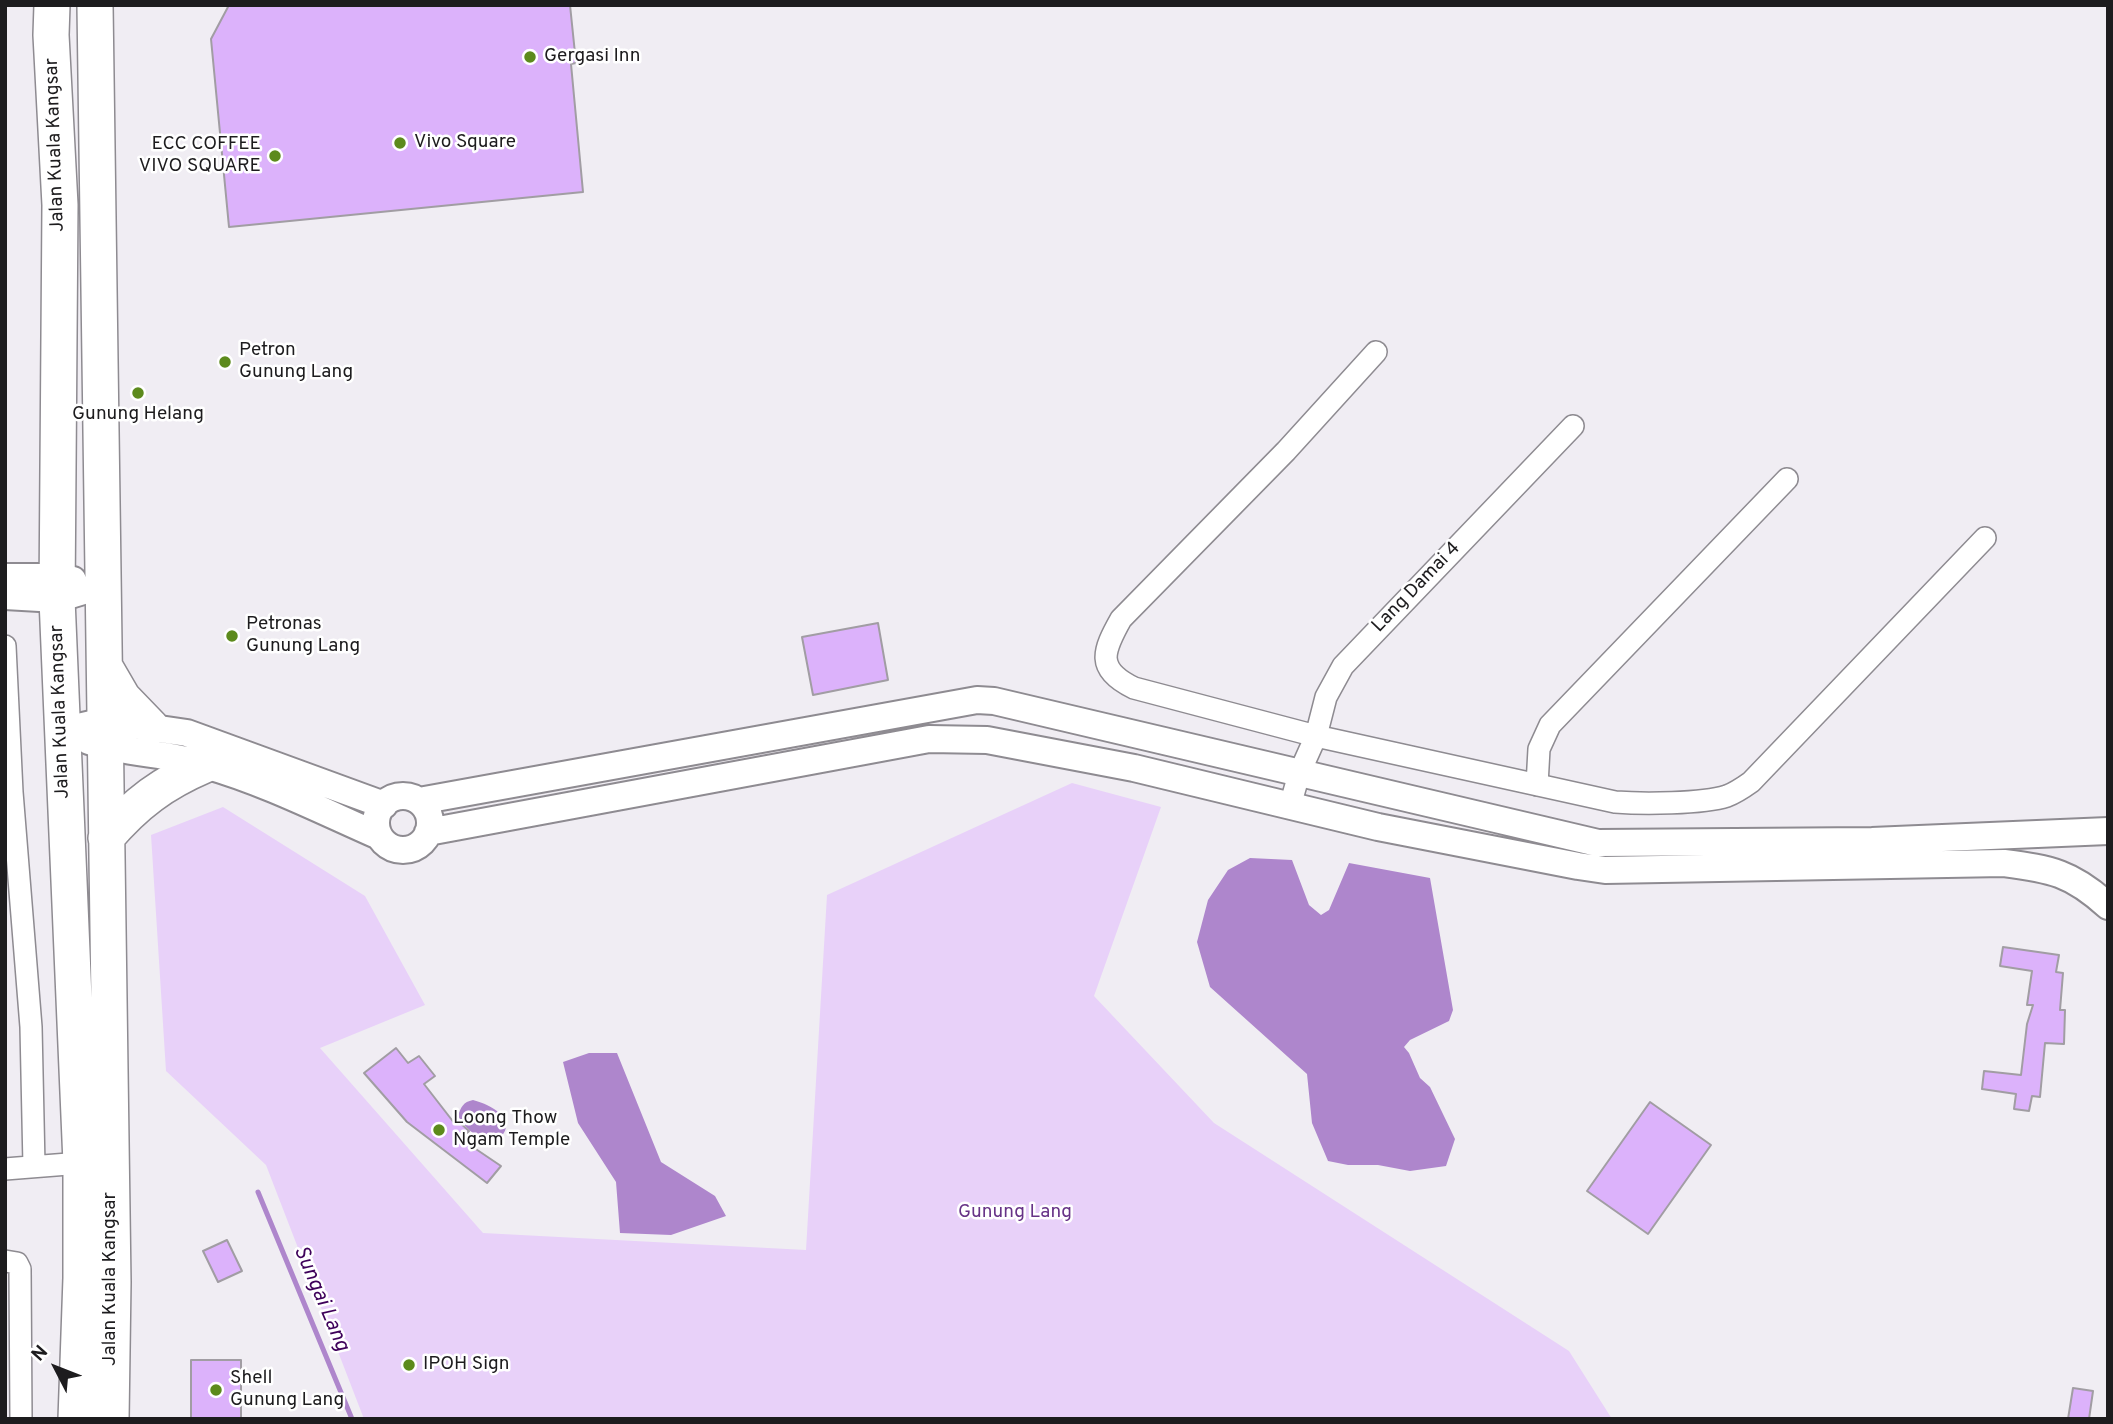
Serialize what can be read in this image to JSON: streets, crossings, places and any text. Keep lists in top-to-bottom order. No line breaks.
{"streets":{"highway":["Jalan Kuala Kangsar"],"street":["Lang Damai 4"]},"water":["Sungai Lang"],"parks":["Gunung Lang"],"places":["Gergasi Inn","Vivo Square","ECC COFFEE VIVO SQUARE","Petron Gunung Lang","Gunung Helang","Petronas Gunung Lang","Loong Thow Ngam Temple","IPOH Sign","Shell Gunung Lang"],"north":"top left"}
